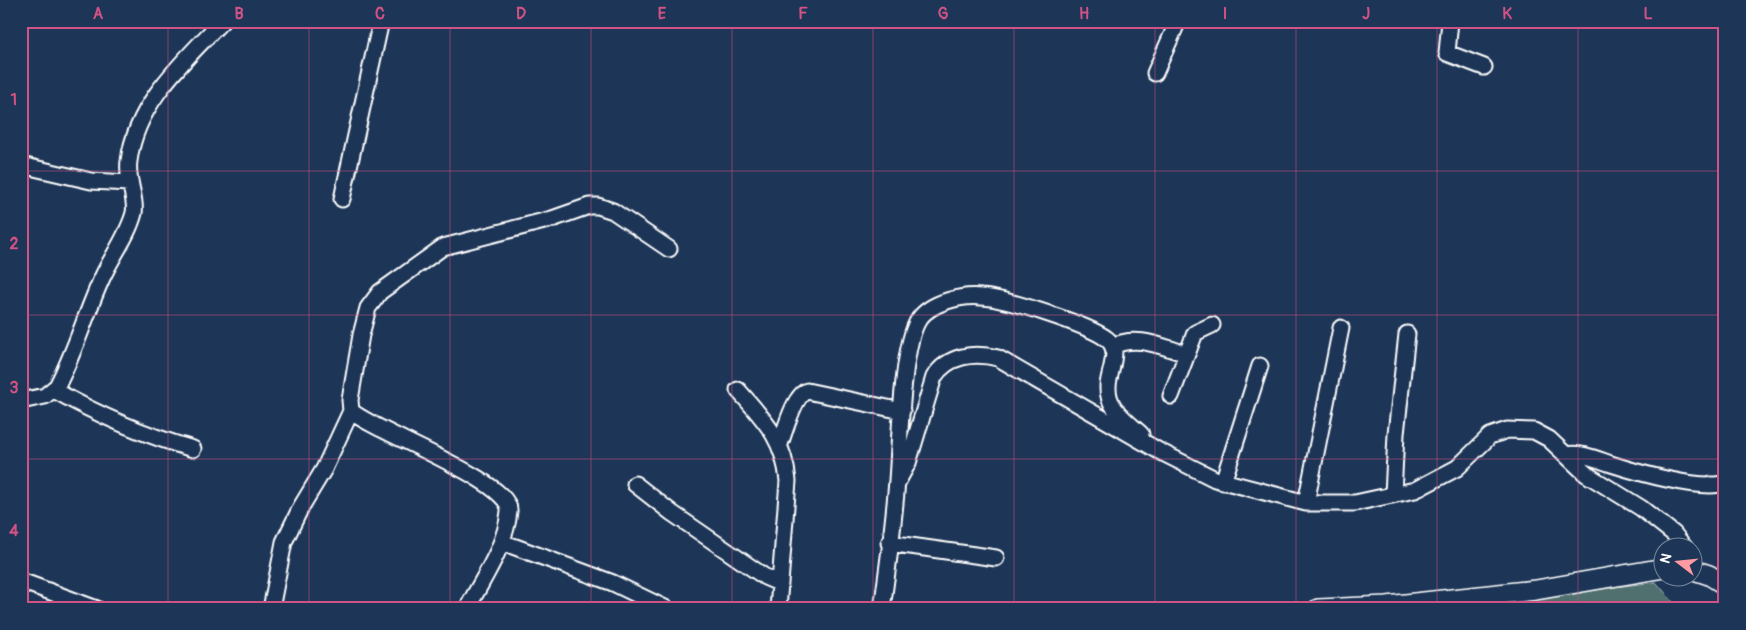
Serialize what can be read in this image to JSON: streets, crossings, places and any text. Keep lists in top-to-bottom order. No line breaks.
{"north":"left","grid":{"columns":["A","B","C","D","E","F","G","H","I","J","K","L"],"rows":["1","2","3","4"]}}
